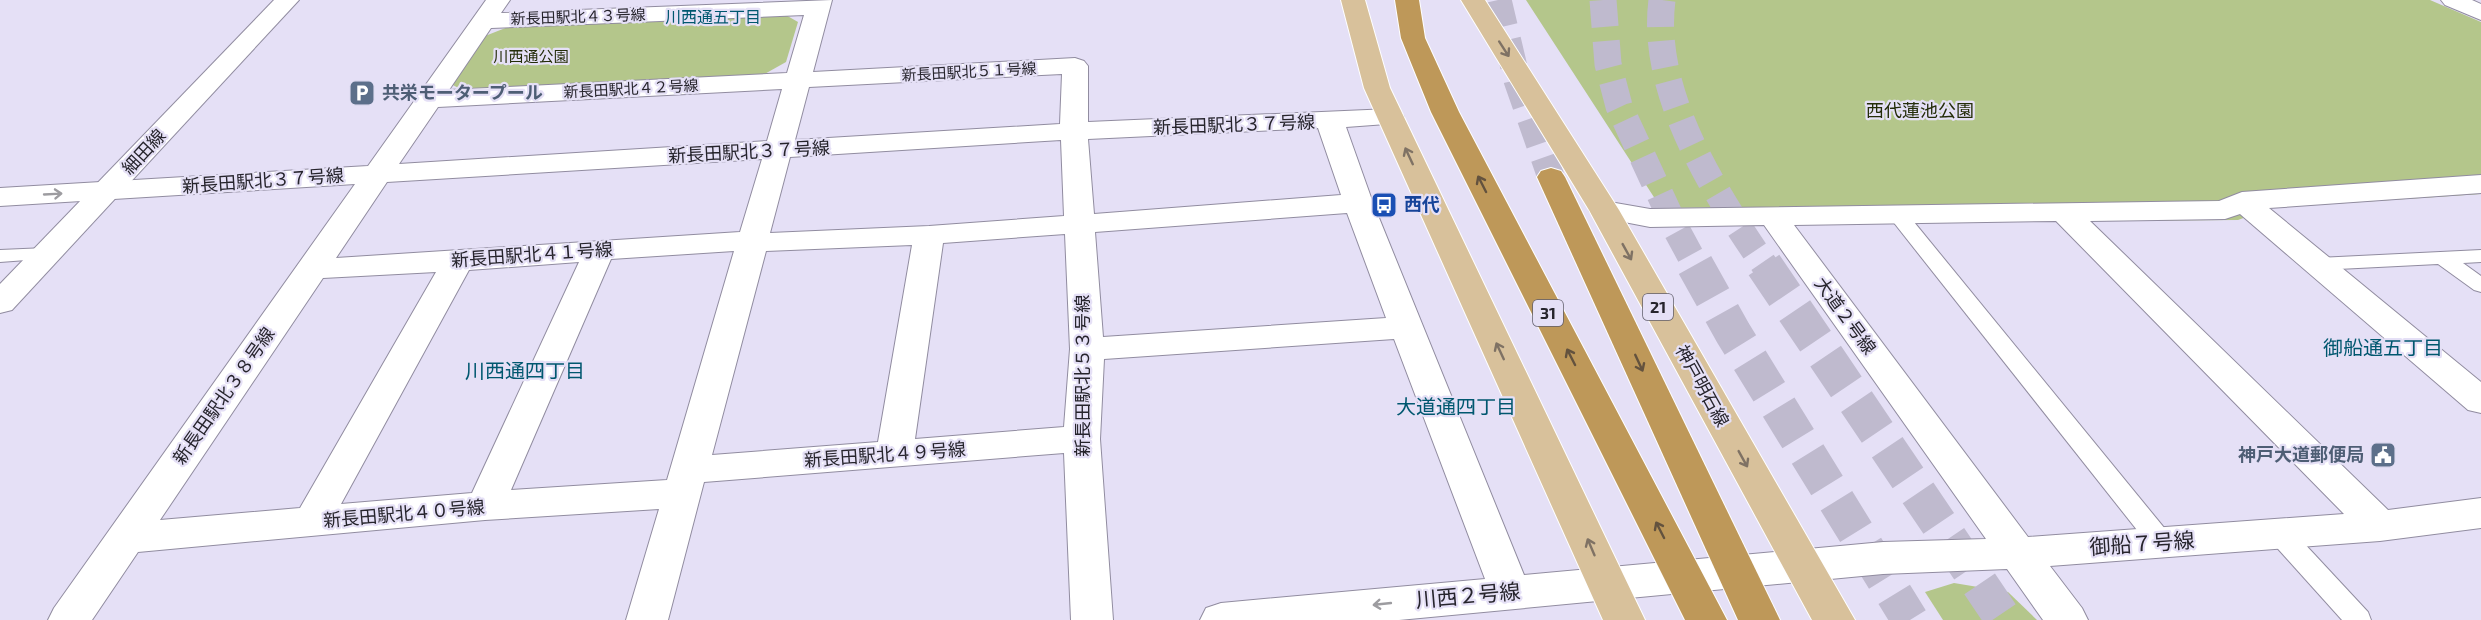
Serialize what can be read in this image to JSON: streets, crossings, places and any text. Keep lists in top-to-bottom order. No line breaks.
{"streets":{"highway":["31"],"main road":["21","神戸明石線"],"street":["新長田駅北４３号線","新長田駅北５１号線","新長田駅北４２号線","新長田駅北３７号線","細田線","新長田駅北４１号線","大道２号線","新長田駅北５３号線","新長田駅北３８号線","新長田駅北４９号線","新長田駅北４０号線","御船７号線","川西２号線"]},"crossings":[["新長田駅北４３号線","新長田駅北３８号線"],["新長田駅北５１号線","新長田駅北４２号線"],["新長田駅北５１号線","新長田駅北３７号線"],["新長田駅北５１号線","新長田駅北５３号線"],["新長田駅北４２号線","新長田駅北３８号線"],["新長田駅北３７号線","細田線"],["新長田駅北３７号線","新長田駅北５３号線"],["新長田駅北３７号線","新長田駅北３８号線"],["新長田駅北４１号線","新長田駅北５３号線"],["新長田駅北４１号線","新長田駅北３８号線"],["31","御船７号線"],["31","川西２号線"],["大道２号線","御船７号線"],["新長田駅北５３号線","新長田駅北４９号線"],["神戸明石線","御船７号線"],["新長田駅北３８号線","新長田駅北４０号線"],["新長田駅北４９号線","新長田駅北４０号線"],["御船７号線","川西２号線"]],"districts":["川西通五丁目","御船通五丁目","川西通四丁目","大道通四丁目"],"parks":["川西通公園","西代蓮池公園"],"places":{"parking":["共栄モータープール"],"bus stop":["西代"],"public building":["神戸大道郵便局"]}}
